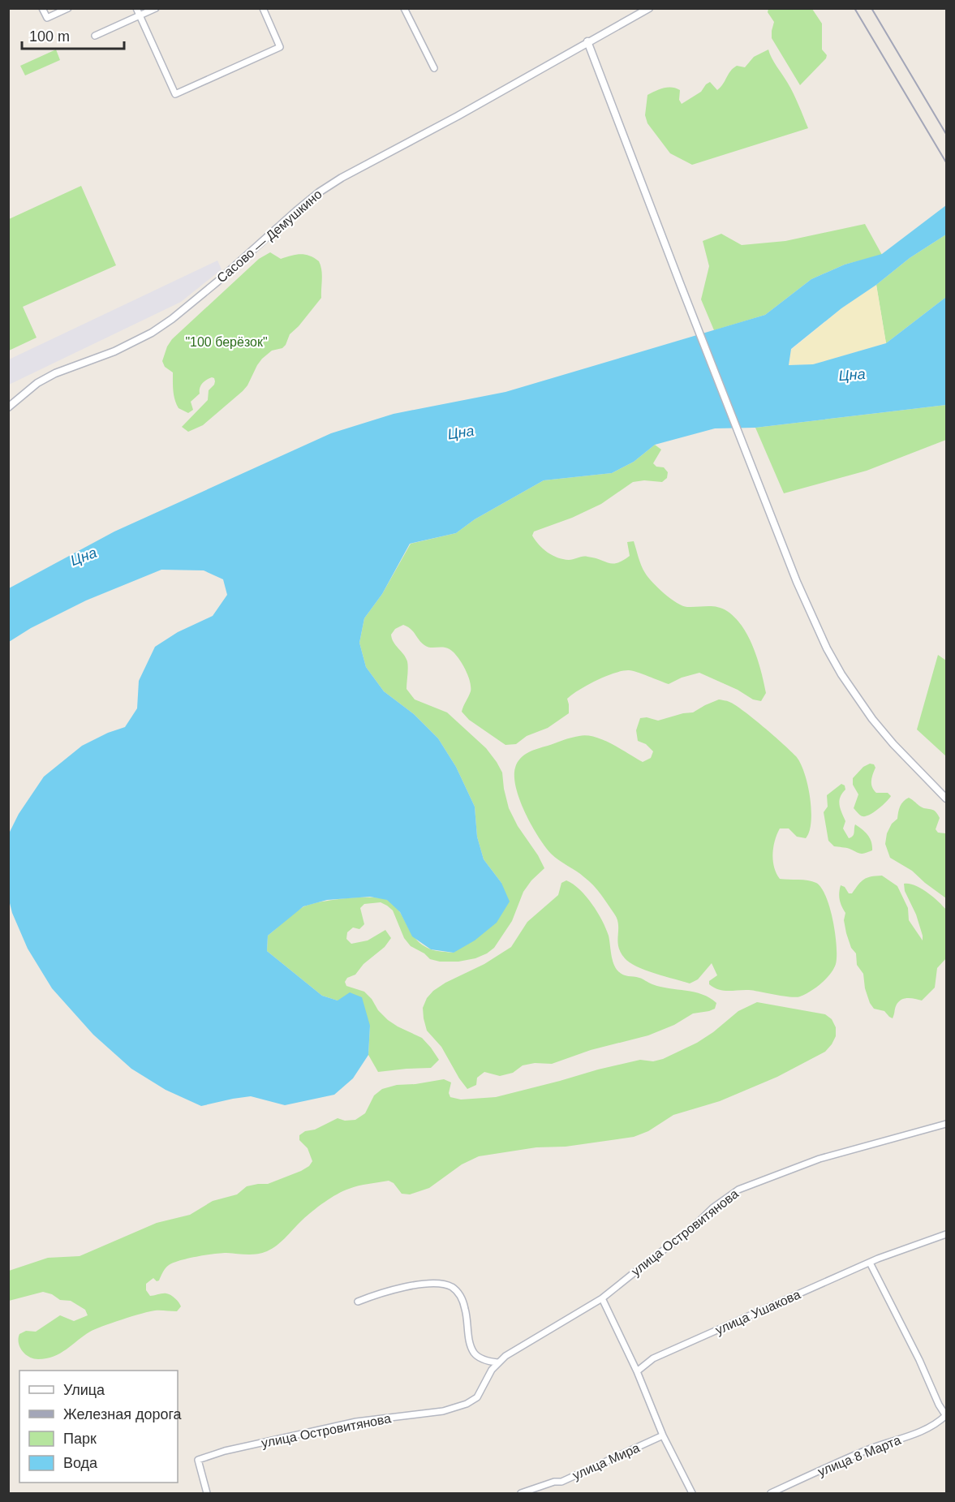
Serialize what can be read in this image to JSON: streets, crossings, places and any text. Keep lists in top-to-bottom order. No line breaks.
{"streets":{"street":["Сасово — Демушкино","улица Островитянова","улица Ушакова","улица 8 Марта","улица Мира"]},"crossings":[["улица Ушакова","улица 8 Марта"]],"water":["Цна"],"parks":["\"100 берёзок\""],"legend":["Улица","Железная дорога","Парк","Вода"],"scale_bar":"100 m"}
